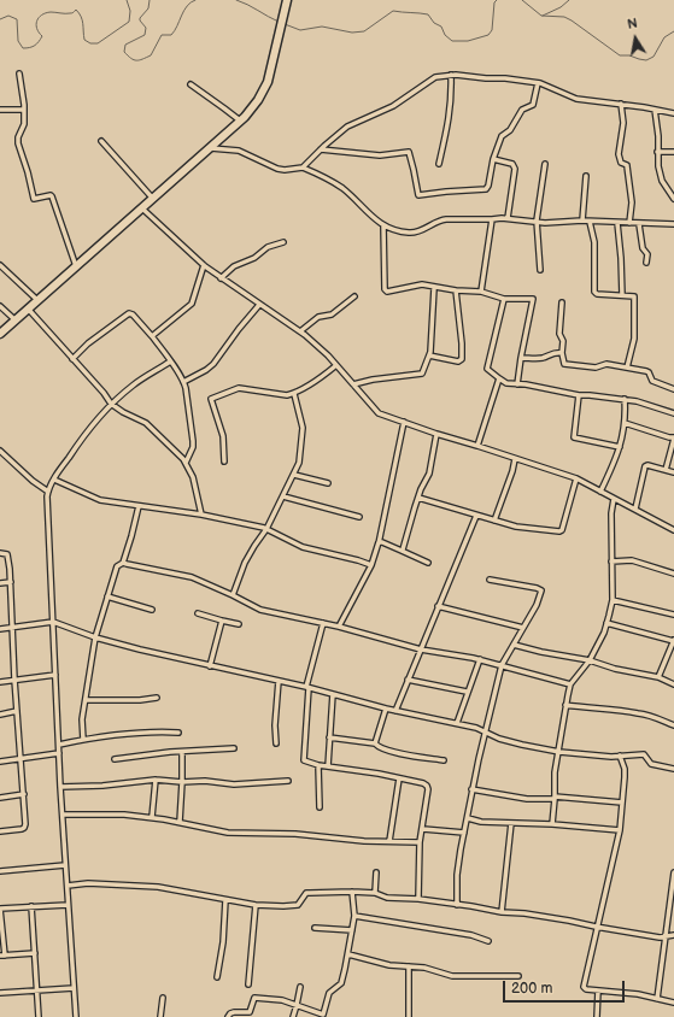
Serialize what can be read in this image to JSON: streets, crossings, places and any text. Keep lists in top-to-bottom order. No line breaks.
{"scale_bar":"200 m","north":"top"}
